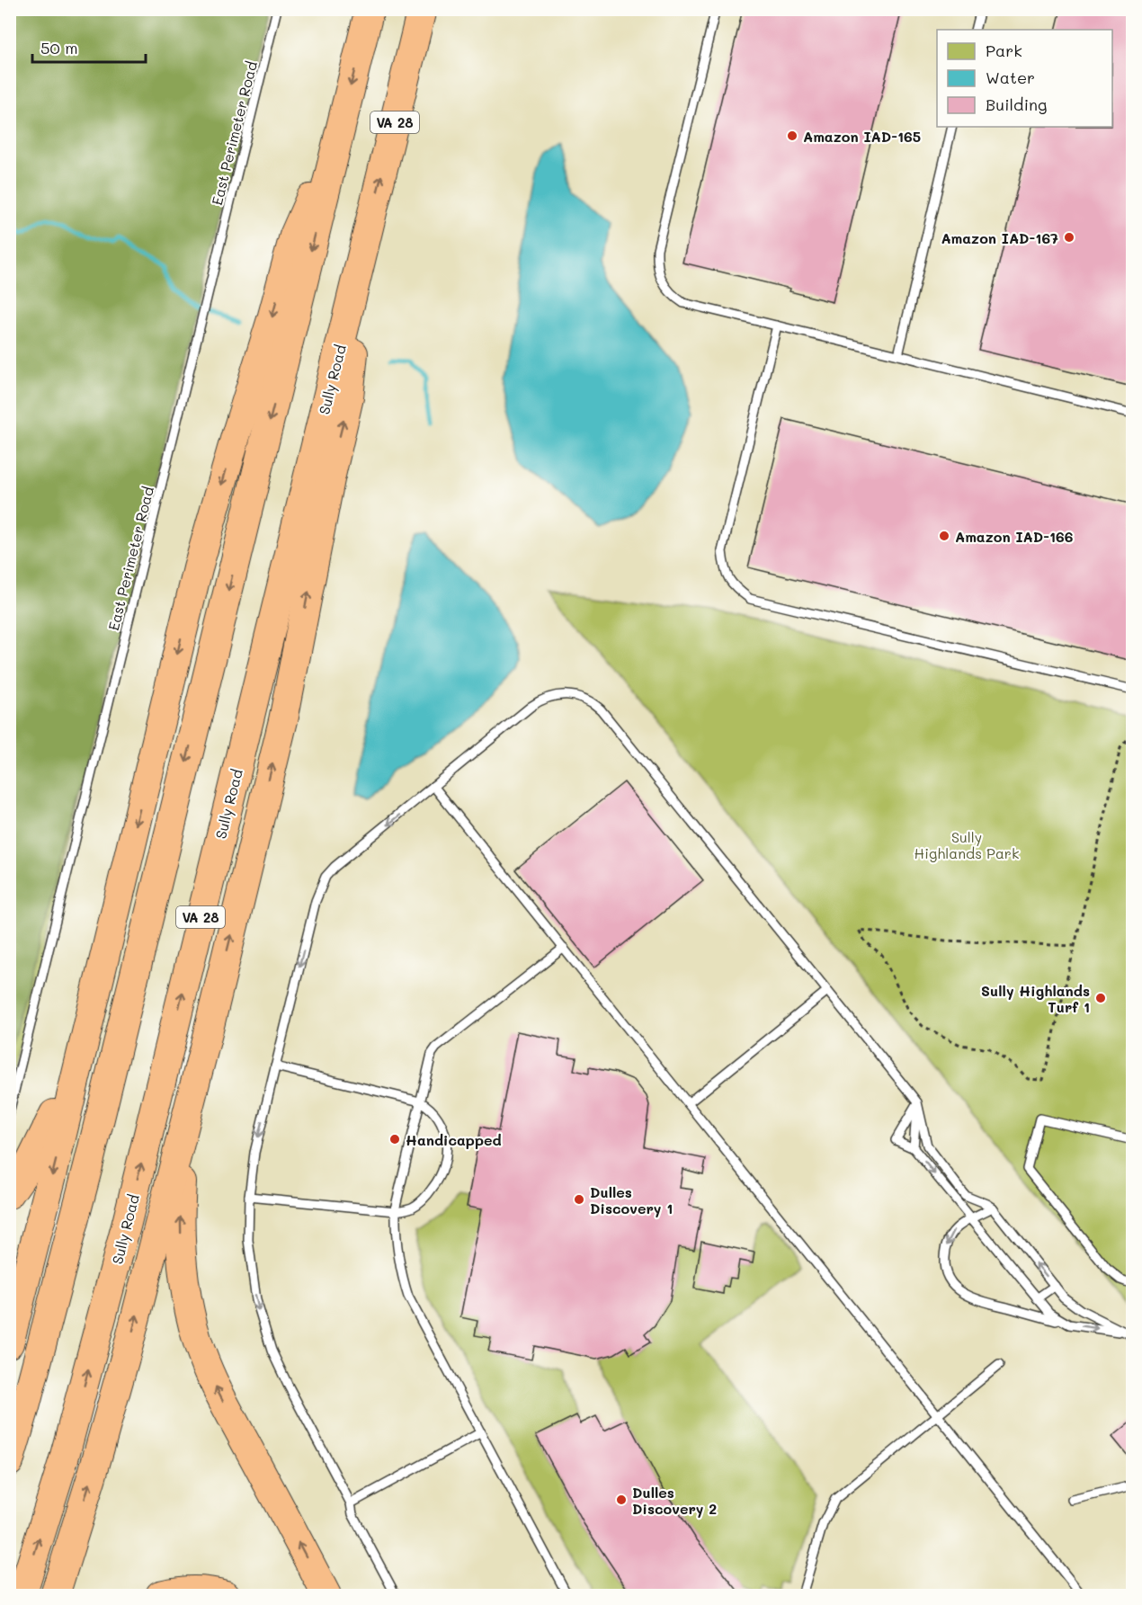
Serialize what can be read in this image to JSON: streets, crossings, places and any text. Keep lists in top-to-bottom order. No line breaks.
{"streets":{"highway":["VA 28","Sully Road"],"lane":["East Perimeter Road"]},"parks":["Sully Highlands Park"],"places":["Amazon IAD-165","Amazon IAD-167","Amazon IAD-166","Sully Highlands Turf 1","Handicapped","Dulles Discovery 1","Dulles Discovery 2"],"legend":["Park","Water","Building"],"scale_bar":"50 m"}
